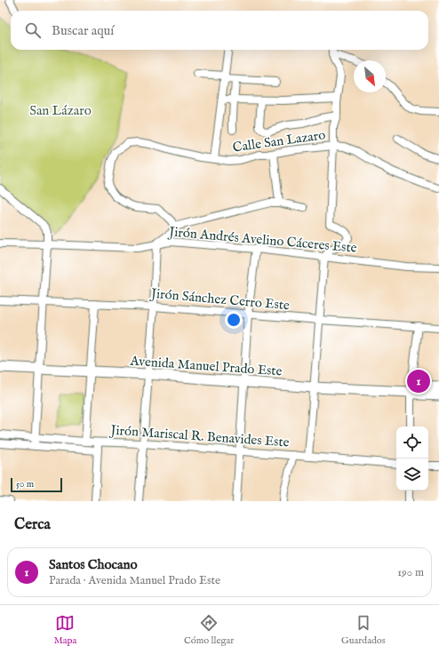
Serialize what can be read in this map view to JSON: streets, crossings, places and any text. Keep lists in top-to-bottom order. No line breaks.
{"streets":{"street":["Calle San Lazaro","Jirón Andrés Avelino Cáceres Este","Jirón Sánchez Cerro Este","Avenida Manuel Prado Este","Jirón Mariscal R. Benavides Este"]},"parks":["San Lázaro"],"scale_bar":"50 m","north":"bottom right","page":{"search":"Buscar aquí","pins":"1","scale":"50 m","heading":"Cerca","list":[{"mark":"1","name":"Santos Chocano","note":"Parada · Avenida Manuel Prado Este","value":"190 m"}],"nav":["Mapa","Cómo llegar","Guardados"]}}
